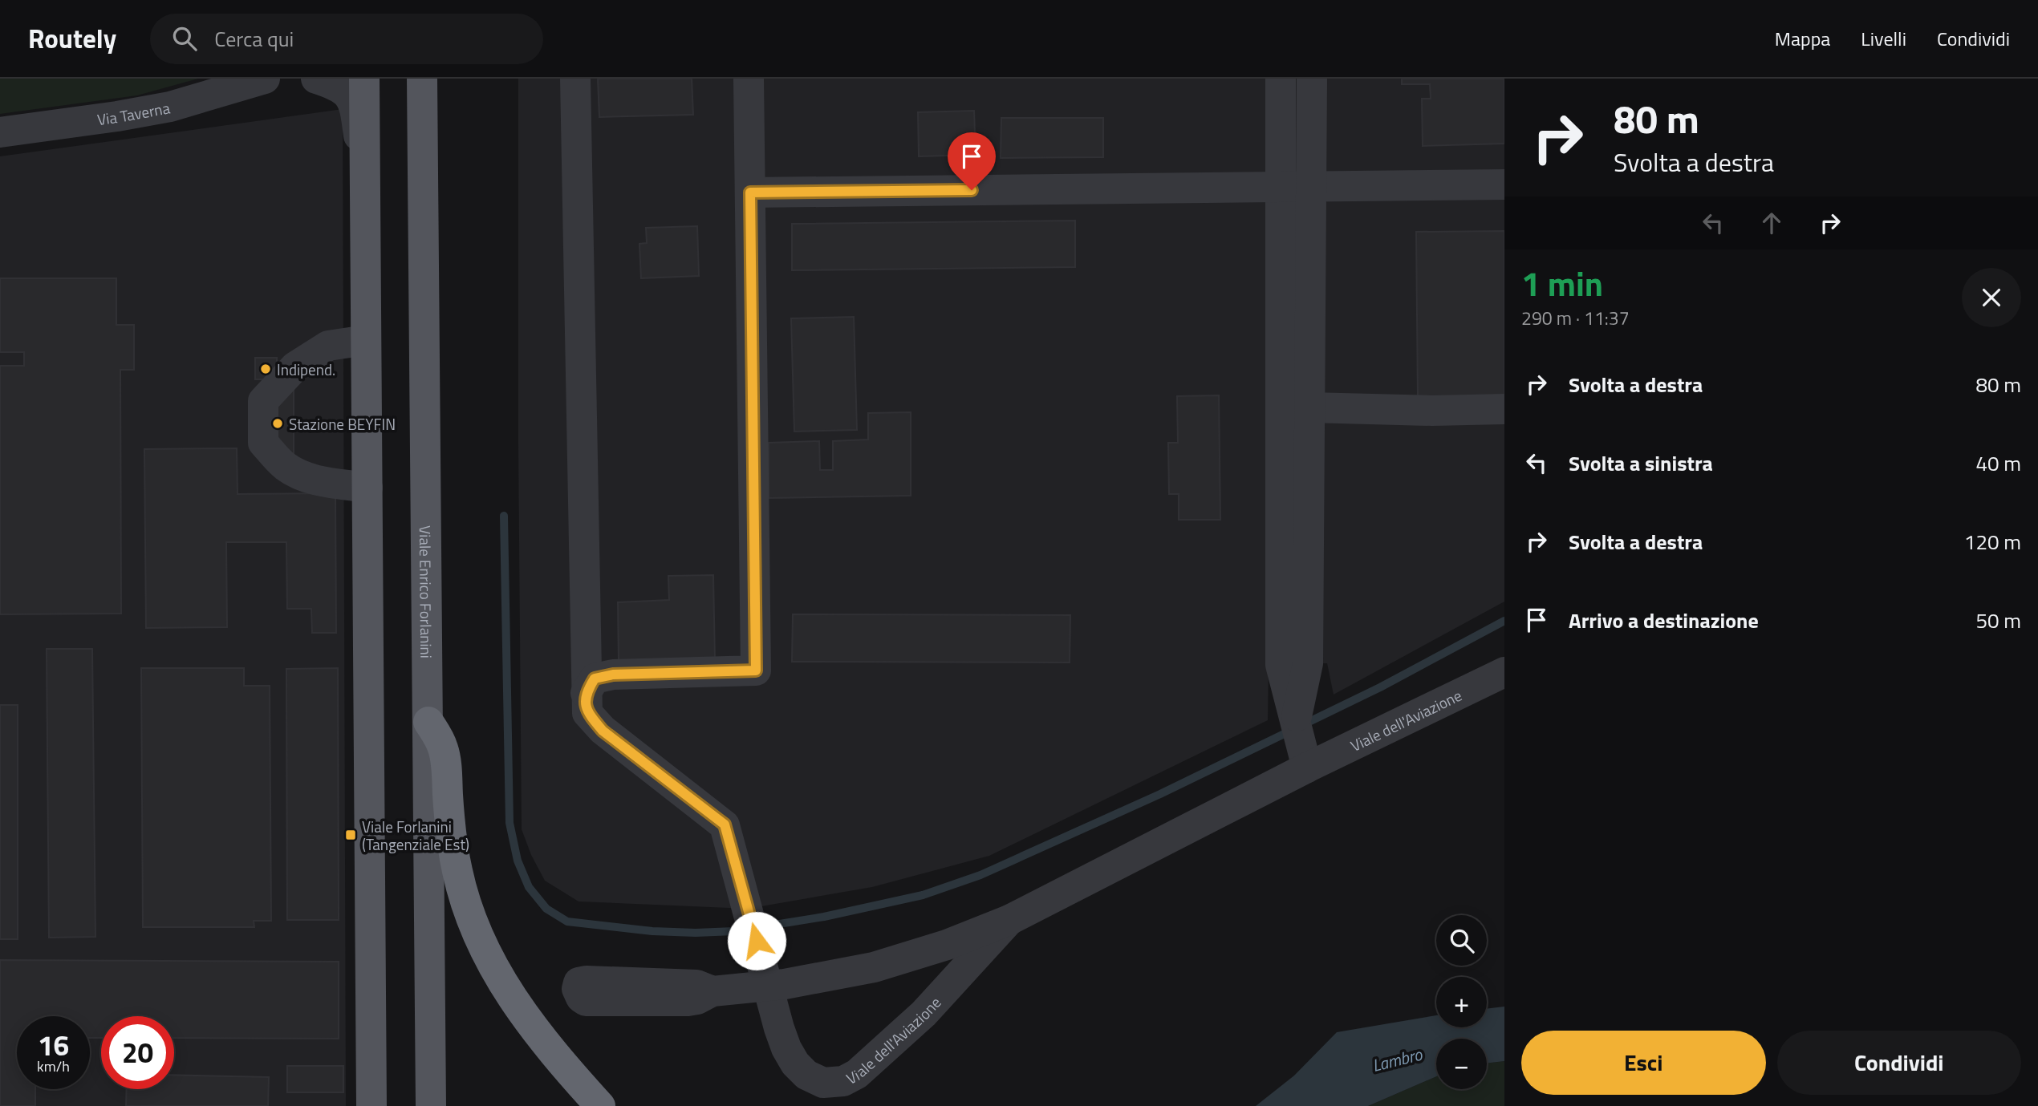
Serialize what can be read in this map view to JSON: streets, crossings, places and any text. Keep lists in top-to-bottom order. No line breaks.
{"streets":{"main road":["Viale Enrico Forlanini"],"street":["Via Taverna","Viale dell'Aviazione"]},"water":["Lambro"],"places":{"other":["Indipend.","Stazione BEYFIN"],"transit":["Viale Forlanini (Tangenziale Est)"]},"page":{"header":"Routely","search":"Cerca qui","nav":["Mappa","Livelli","Condividi"],"turn":["80 m","Svolta a destra"],"heading":["1 min","290 m · 11:37"],"list":[{"name":"Svolta a destra","value":"80 m"},{"name":"Svolta a sinistra","value":"40 m"},{"name":"Svolta a destra","value":"120 m"},{"name":"Arrivo a destinazione","value":"50 m"}],"map_buttons":["+","−"],"speed":"16 km/h","limit":"20","buttons":["Esci","Condividi"]}}
